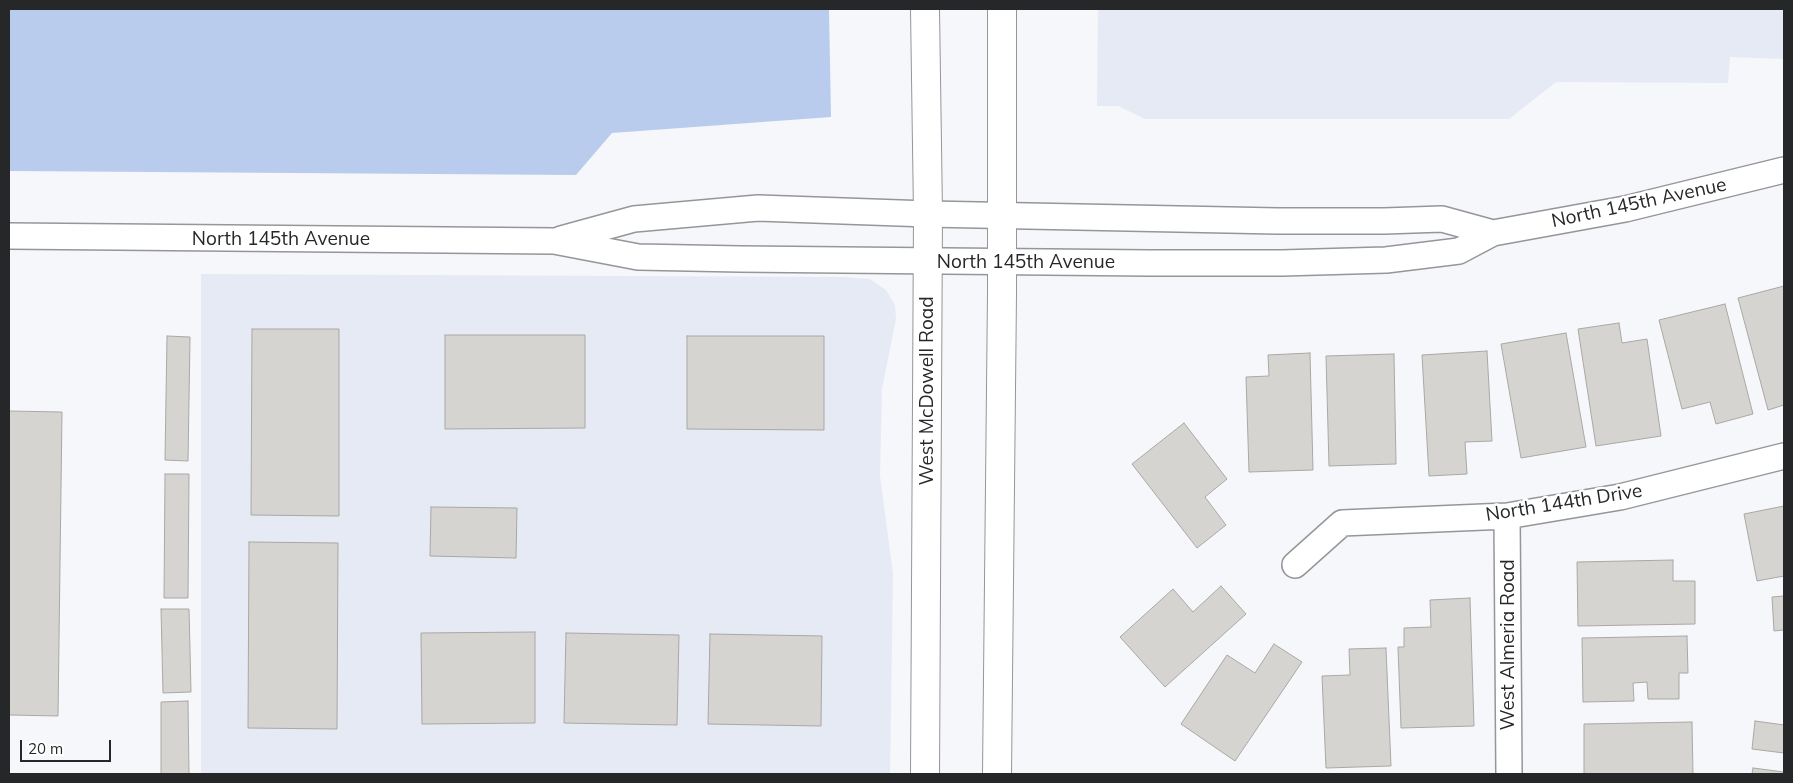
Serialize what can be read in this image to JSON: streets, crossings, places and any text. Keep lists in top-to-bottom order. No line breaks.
{"streets":{"main road":["West McDowell Road"],"street":["North 145th Avenue","North 144th Drive","West Almeria Road"]},"crossings":[["North 145th Avenue","West McDowell Road"],["North 144th Drive","West Almeria Road"]],"scale_bar":"20 m"}
